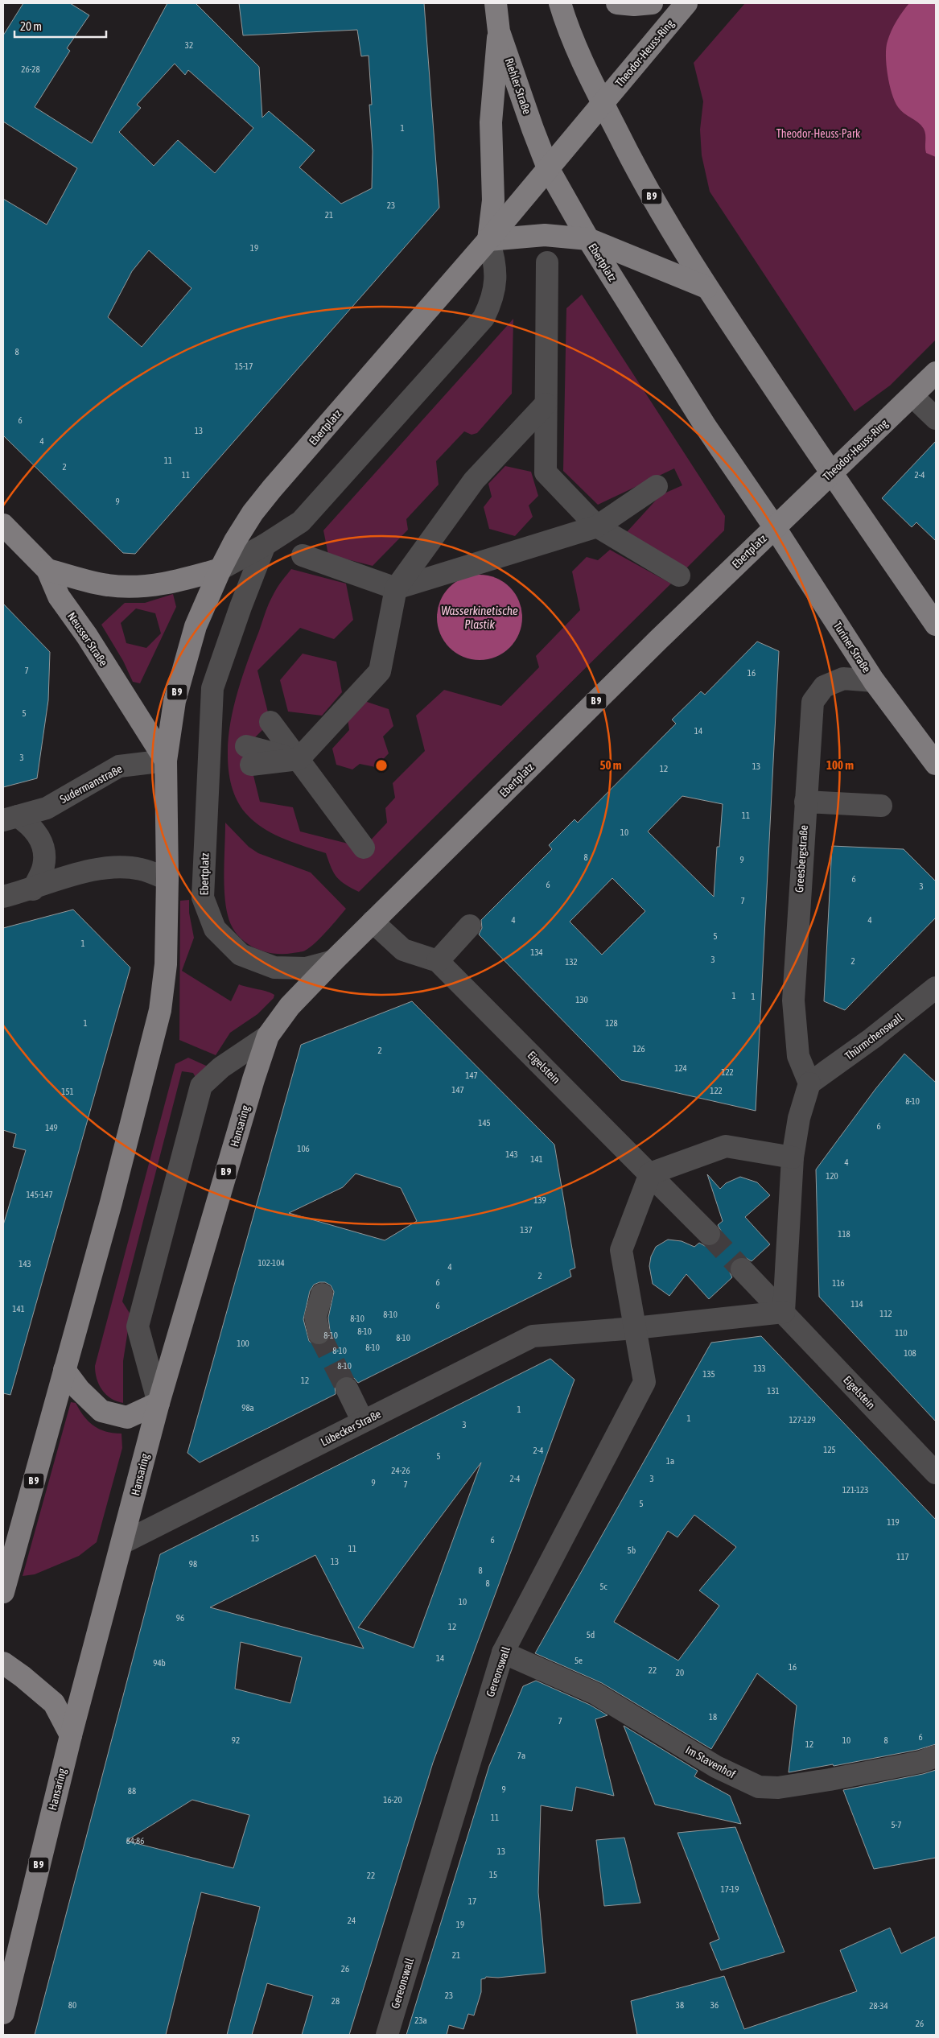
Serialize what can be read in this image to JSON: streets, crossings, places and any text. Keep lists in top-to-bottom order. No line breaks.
{"streets":{"main road":["Theodor-Heuss-Ring","Riehler Straße","B 9","Ebertplatz","Neusser Straße","Turiner Straße","Hansaring"],"street":["Sudermanstraße","Greesbergstraße","Thürmchenswall","Eigelstein","Lübecker Straße","Gereonswall","Im Stavenhof"]},"crossings":[["Theodor-Heuss-Ring","B 9"],["Theodor-Heuss-Ring","Ebertplatz"],["Theodor-Heuss-Ring","Turiner Straße"],["Riehler Straße","Ebertplatz"],["B 9","Ebertplatz"],["Ebertplatz","Neusser Straße"],["Ebertplatz","Turiner Straße"],["Ebertplatz","Sudermanstraße"],["Ebertplatz","Eigelstein"],["Ebertplatz","Hansaring"],["Neusser Straße","Sudermanstraße"],["Turiner Straße","Greesbergstraße"],["Greesbergstraße","Thürmchenswall"],["Hansaring","Lübecker Straße"],["Lübecker Straße","Gereonswall"],["Gereonswall","Im Stavenhof"]],"water":["Wasserkinetische Plastik"],"parks":["Theodor-Heuss-Park"],"house_numbers":["32","26-28","1","23","21","19","8","15-17","6","13","4","11","2","11","2-4","9","7","16","5","14","3","13","12","11","10","8","9","6","6","3","7","4","4","5","1","134","3","2","132","1","1","130","1","128","126","2","124","122","147","147","122","151","8-10","145","6","149","106","143","141","4","120","145-147","139","137","118","102-104","143","4","2","6","116","114","6","141","112","8-10","8-10","8-10","110","8-10","8-10","100","8-10","8-10","108","8-10","133","135","12","131","98a","1","1","127-129","3","125","2-4","5","1a","24-26","2-4","3","9","7","121-123","5","119","15","6","11","5b","117","13","98","8","8","5c","10","96","12","5d","14","5e","94b","16","22","20","18","7","6","92","10","8","12","7a","9","88","16-20","11","5-7","84;86","13","15","22","17-19","17","24","19","21","26","23","28","80","38","36","28-34","23a","26"],"scale_bar":"20 m","rings":["50 m","100 m"]}
